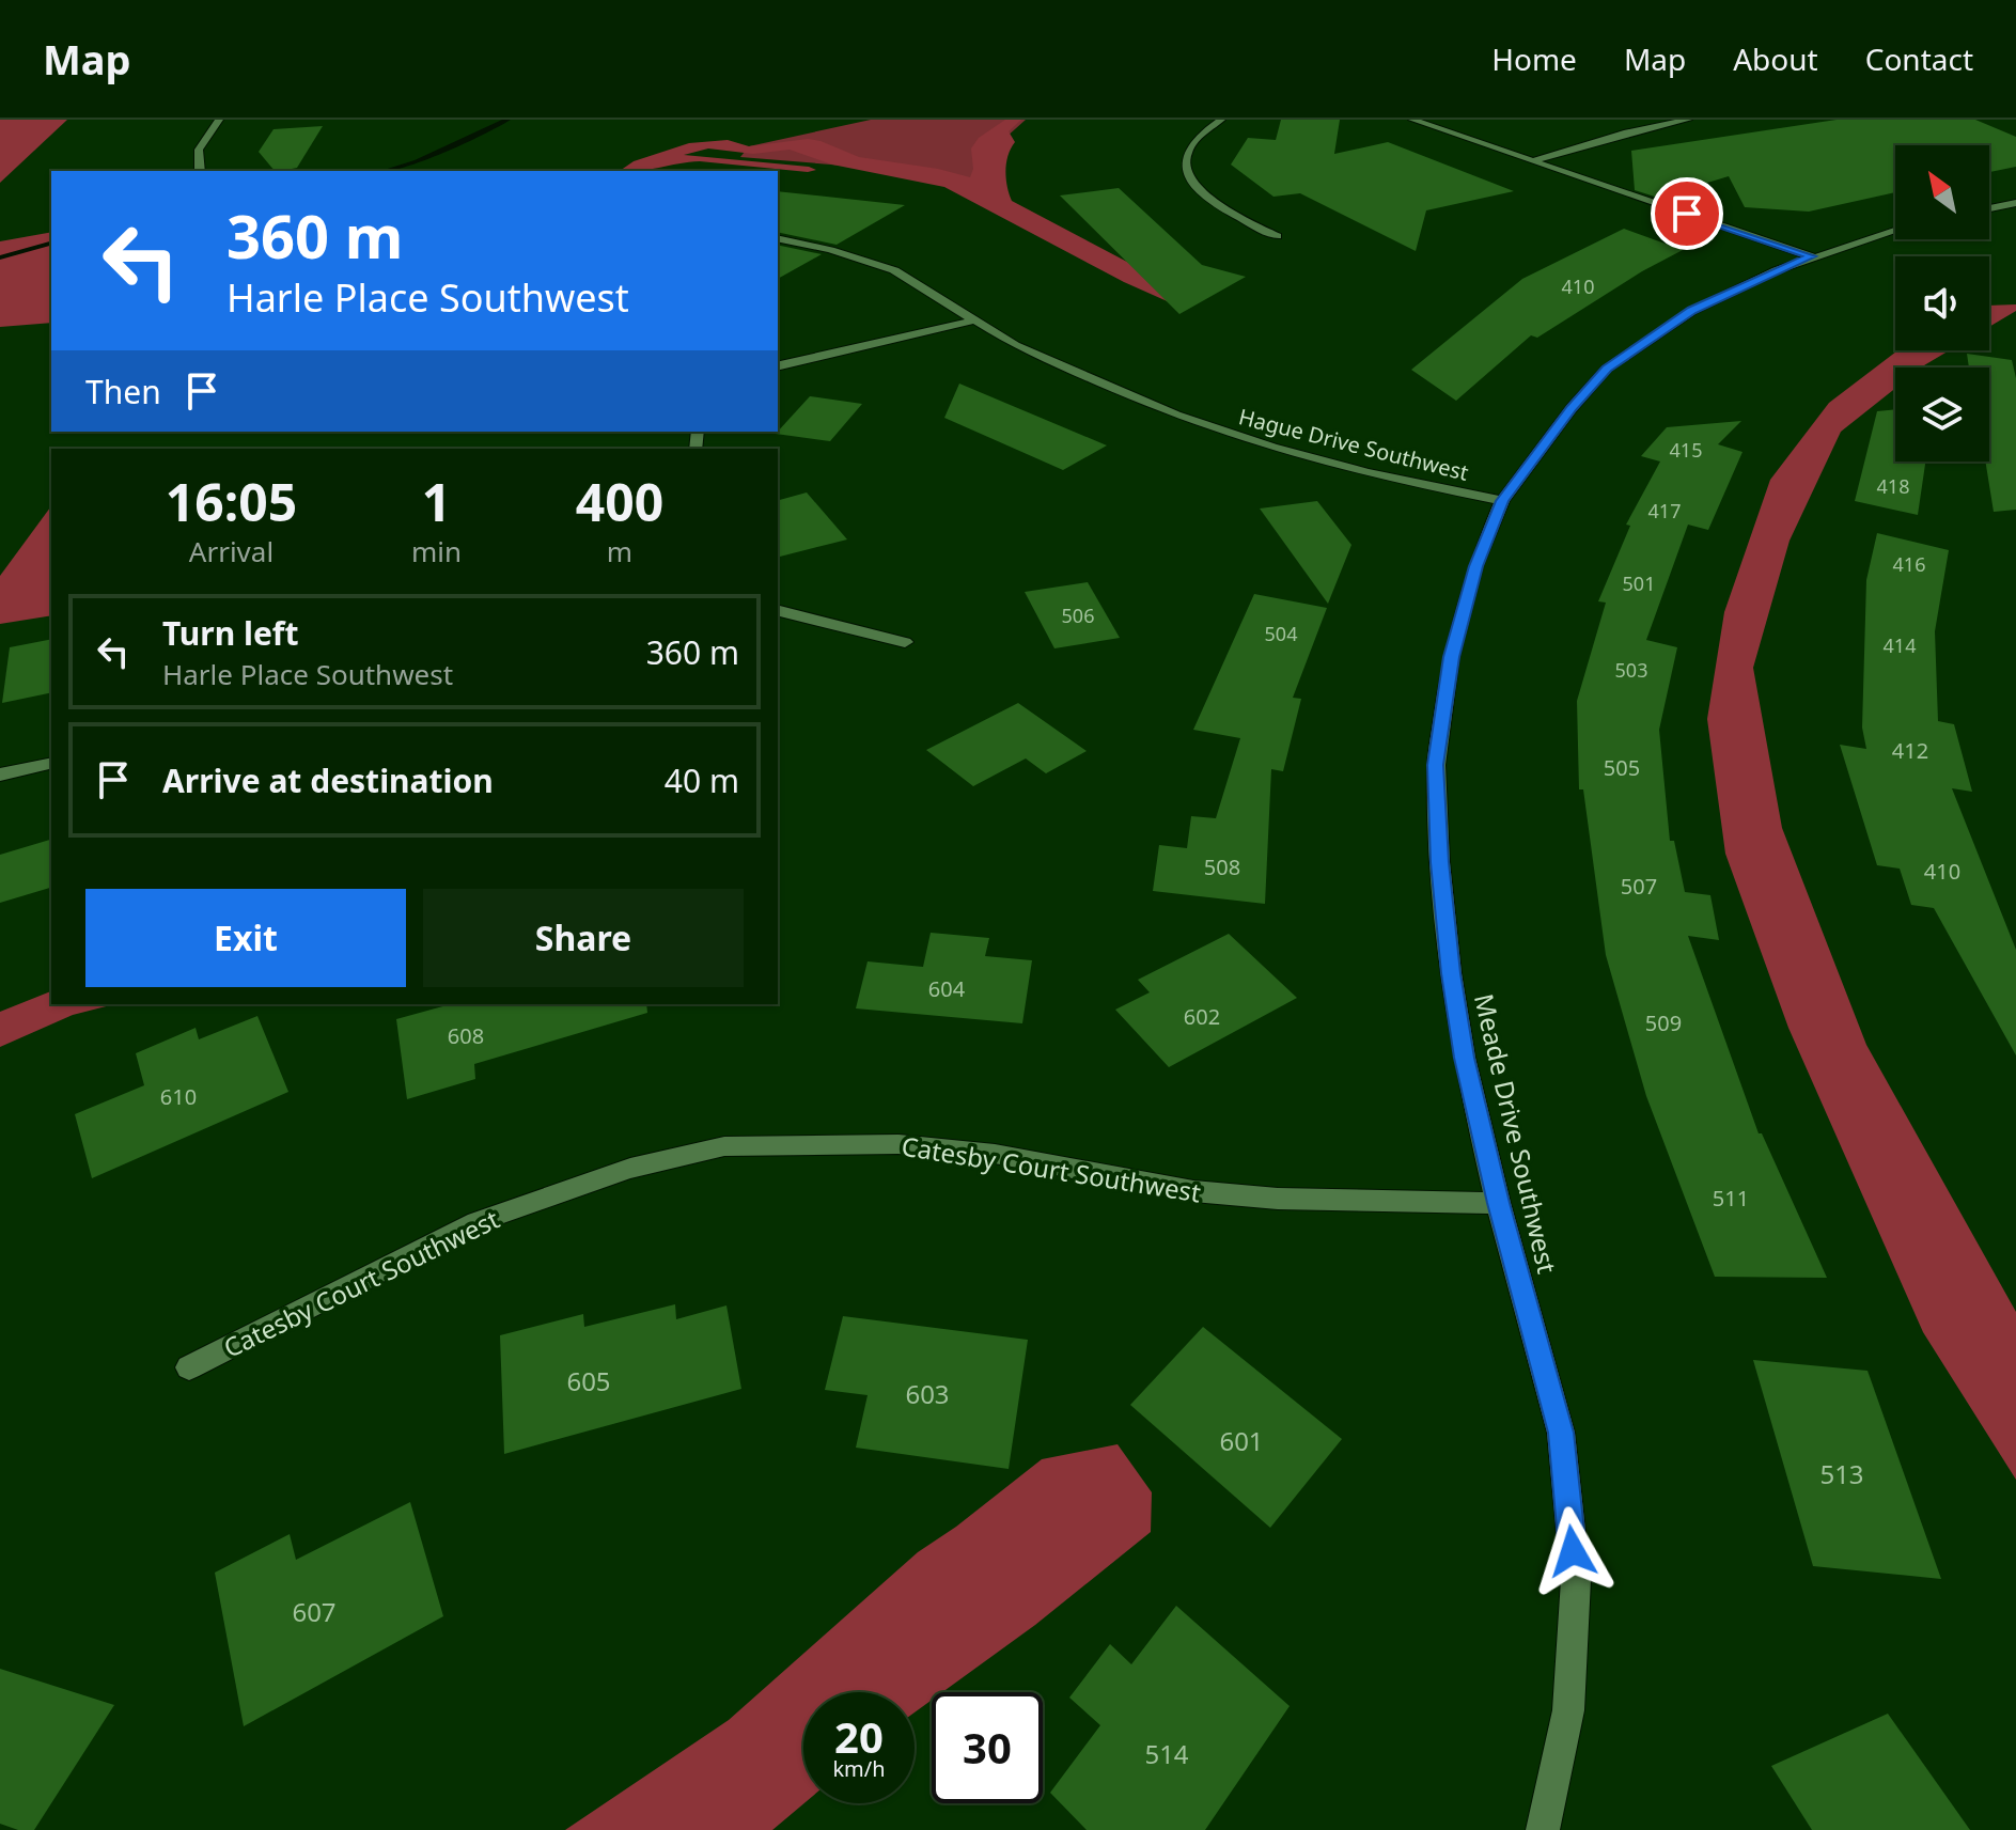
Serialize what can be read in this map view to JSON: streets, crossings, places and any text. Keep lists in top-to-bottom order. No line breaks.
{"streets":{"street":["Hague Drive Southwest","Meade Drive Southwest","Catesby Court Southwest"]},"crossings":[["Hague Drive Southwest","Meade Drive Southwest"],["Meade Drive Southwest","Catesby Court Southwest"]],"house_numbers":["410","415","418","417","416","501","506","504","414","503","412","505","508","410","507","604","602","509","608","610","511","605","603","601","513","607","514"],"north":"top left","page":{"header":"Map","nav":["Home","Map","About","Contact"],"turn":["360 m","Harle Place Southwest"],"then":"Then","eta":["16:05","Arrival","1","min","400","m"],"list":[{"name":"Turn left","note":"Harle Place Southwest","value":"360 m"},{"name":"Arrive at destination","value":"40 m"}],"buttons":["Exit","Share"],"speed":"20 km/h","limit":"30"}}
